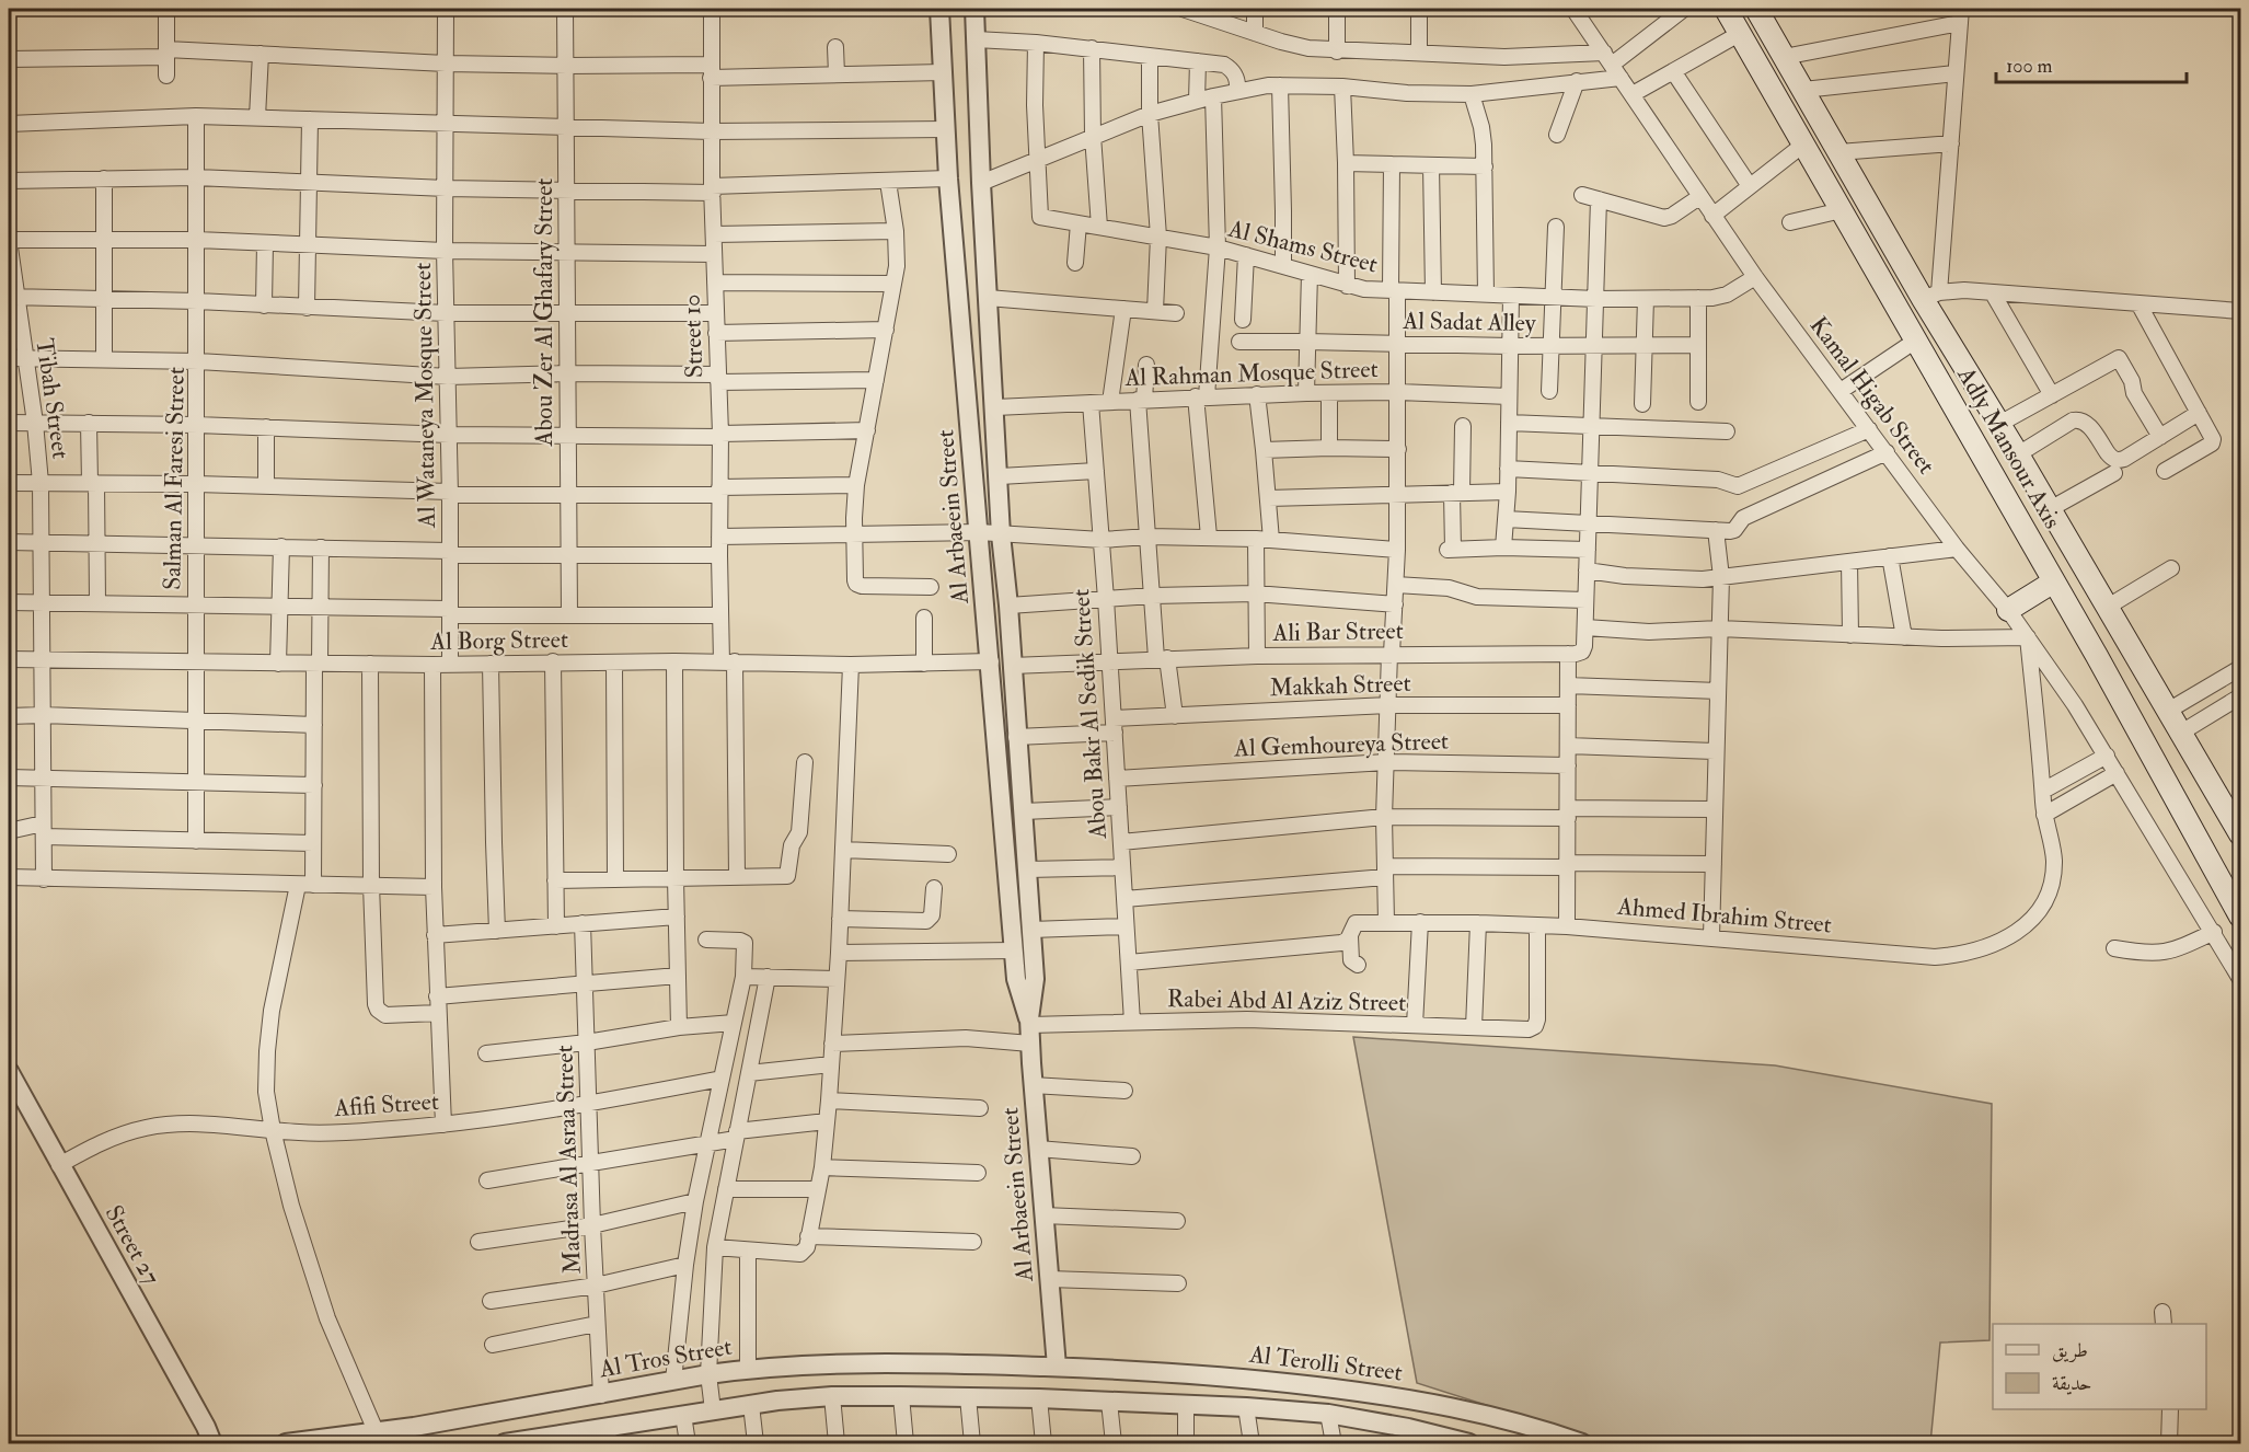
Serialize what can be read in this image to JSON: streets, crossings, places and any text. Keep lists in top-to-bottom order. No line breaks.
{"streets":{"main road":["Adly Mansour Axis"],"street":["Al Shams Street","Abou Zer Al Ghafary Street","Al Sadat Alley","Street 10","Al Rahman Mosque Street","Al Wataneya Mosque Street","Kamal Higab Street","Tibah Street","Salman Al Faresi Street","Al Arbaeein Street","Ali Bar Street","Al Borg Street","Makkah Street","Abou Bakr Al Sedik Street","Al Gemhoureya Street","Ahmed Ibrahim Street","Rabei Abd Al Aziz Street","Afifi Street","Madrasa Al Asraa Street","Street 27","Al Tros Street","Al Terolli Street"]},"crossings":[["Al Shams Street","Kamal Higab Street"],["Street 10","Al Borg Street"],["Al Rahman Mosque Street","Al Arbaeein Street"],["Al Rahman Mosque Street","Abou Bakr Al Sedik Street"],["Al Wataneya Mosque Street","Al Borg Street"],["Kamal Higab Street","Ahmed Ibrahim Street"],["Tibah Street","Al Borg Street"],["Salman Al Faresi Street","Al Borg Street"],["Al Arbaeein Street","Ali Bar Street"],["Al Arbaeein Street","Al Borg Street"],["Al Arbaeein Street","Makkah Street"],["Al Arbaeein Street","Rabei Abd Al Aziz Street"],["Al Arbaeein Street","Al Tros Street"],["Al Arbaeein Street","Al Terolli Street"],["Ali Bar Street","Abou Bakr Al Sedik Street"],["Makkah Street","Abou Bakr Al Sedik Street"],["Abou Bakr Al Sedik Street","Al Gemhoureya Street"],["Abou Bakr Al Sedik Street","Ahmed Ibrahim Street"],["Abou Bakr Al Sedik Street","Rabei Abd Al Aziz Street"],["Ahmed Ibrahim Street","Rabei Abd Al Aziz Street"],["Afifi Street","Madrasa Al Asraa Street"],["Afifi Street","Street 27"],["Madrasa Al Asraa Street","Al Tros Street"],["Al Tros Street","Al Terolli Street"]],"legend":["طريق","حديقة"],"scale_bar":"100 m"}
